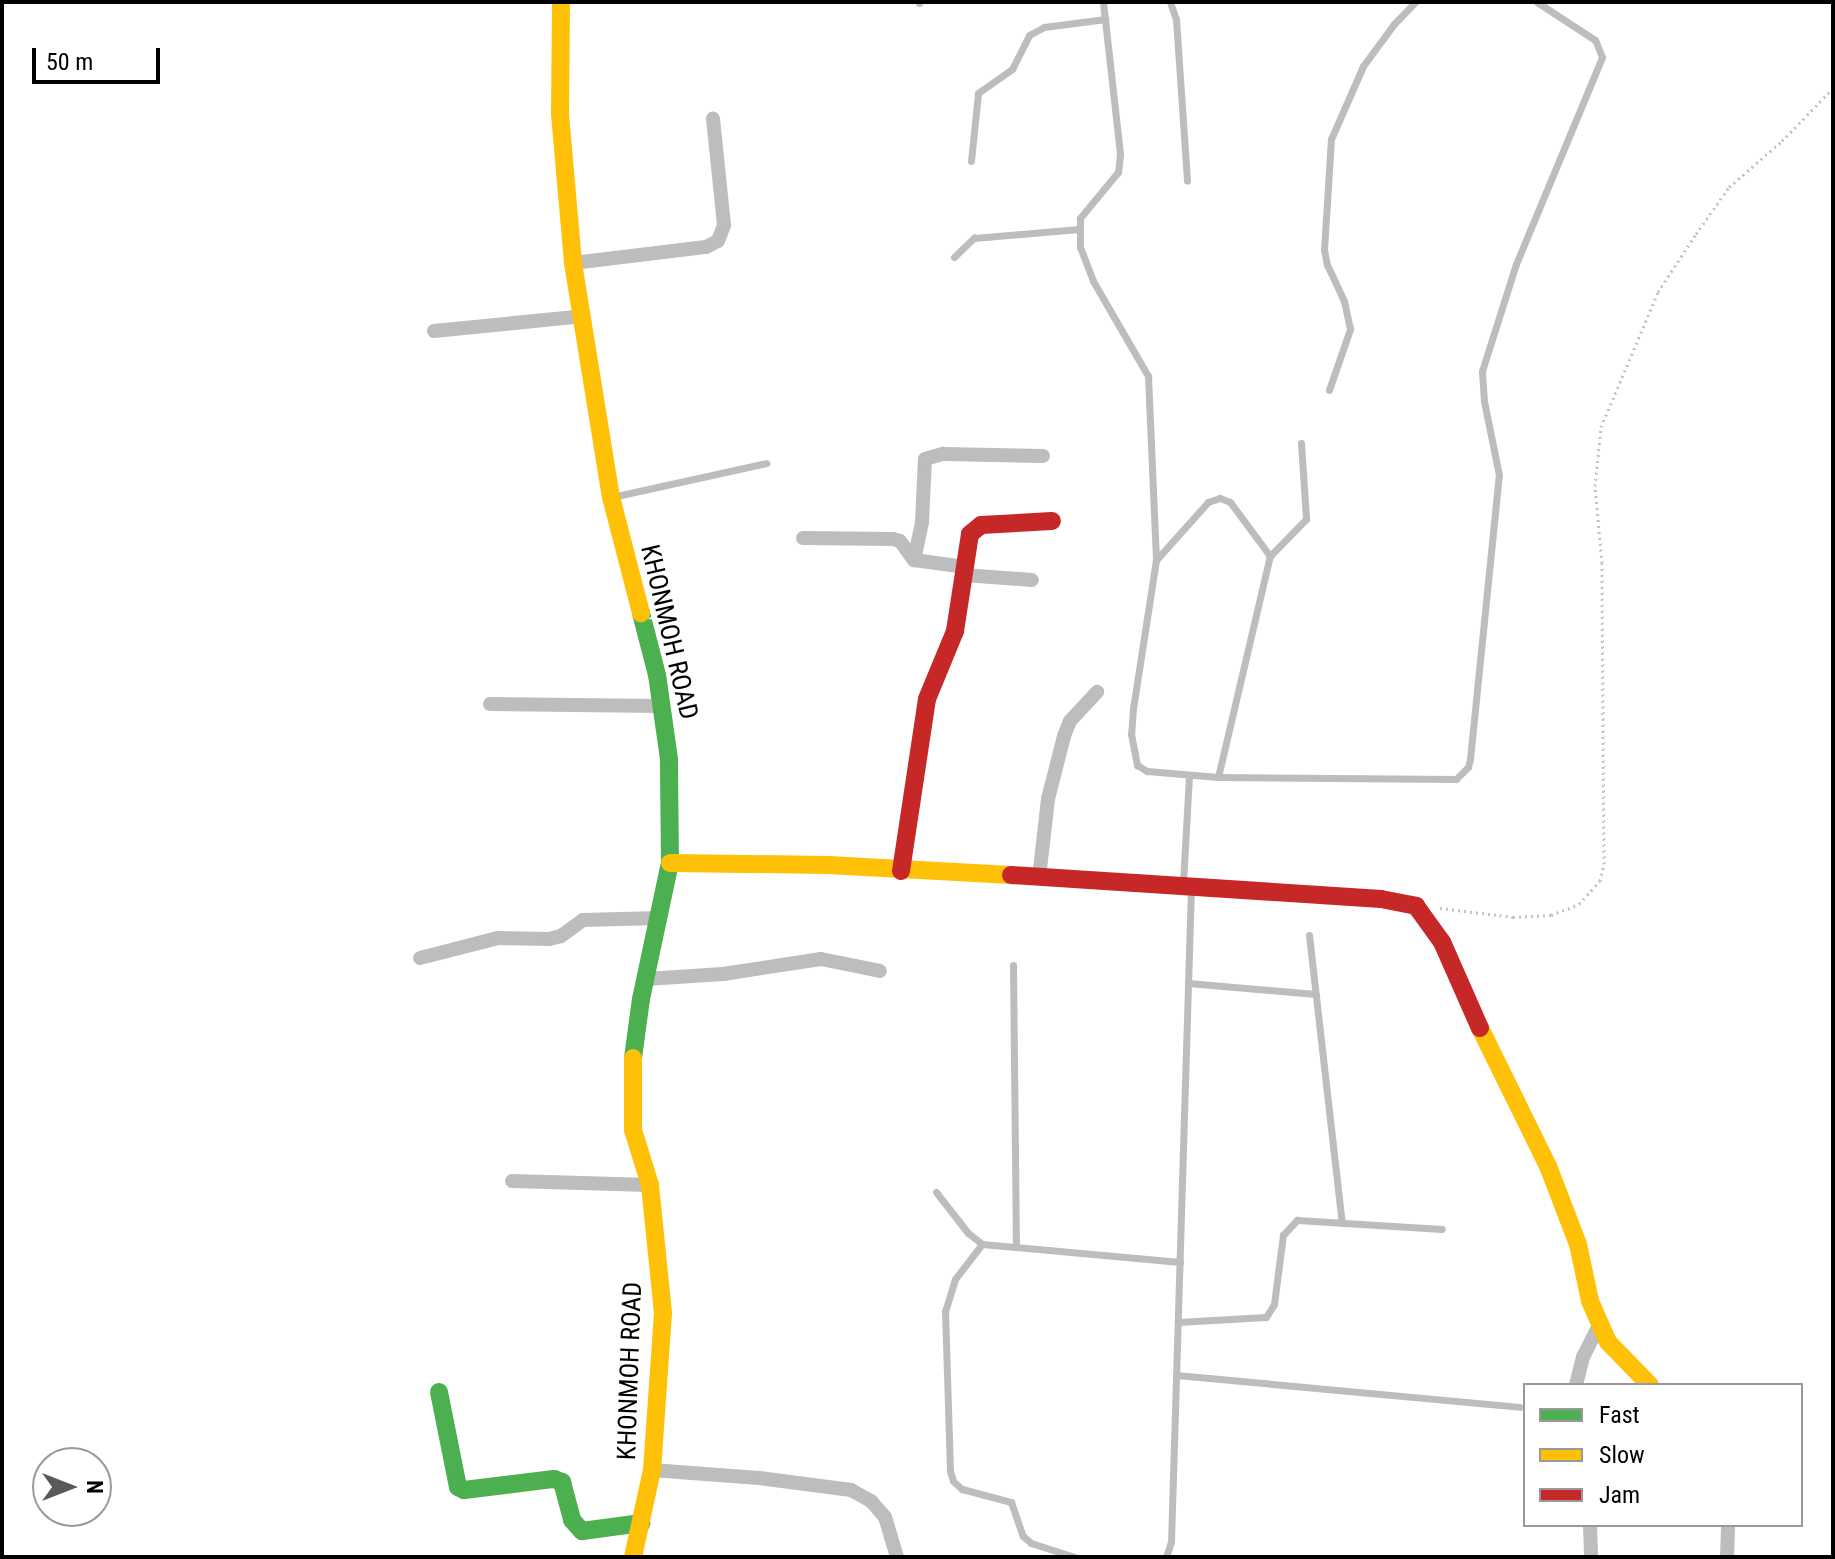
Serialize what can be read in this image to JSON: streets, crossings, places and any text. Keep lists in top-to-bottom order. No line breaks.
{"streets":{"street":["KHONMOH ROAD"]},"legend":["Fast","Slow","Jam"],"scale_bar":"50 m","north":"right"}
